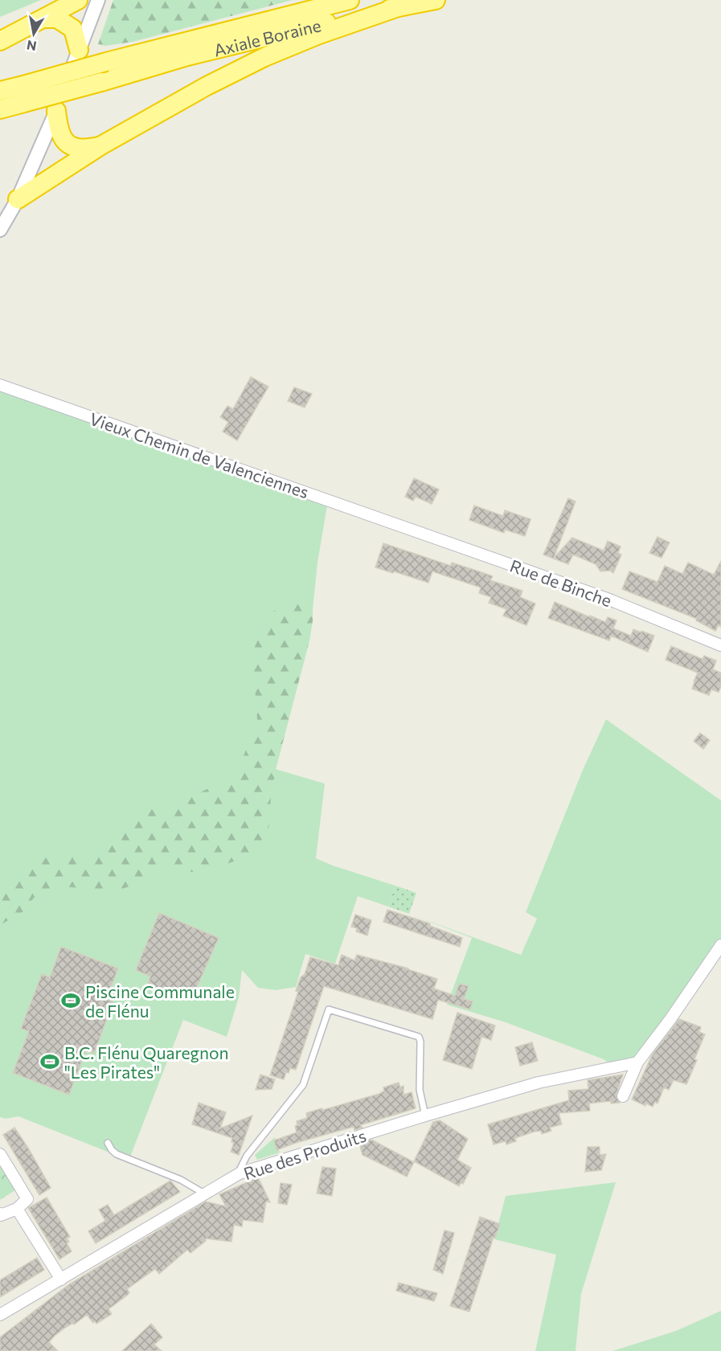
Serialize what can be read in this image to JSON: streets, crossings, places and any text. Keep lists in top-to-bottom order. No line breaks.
{"streets":{"highway":["Axiale Boraine"],"street":["Vieux Chemin de Valenciennes","Rue de Binche","Rue des Produits"]},"crossings":[["Vieux Chemin de Valenciennes","Rue de Binche"]],"places":{"sports":["Piscine Communale de Flénu","B.C. Flénu Quaregnon \"Les Pirates\""]},"north":"bottom"}
